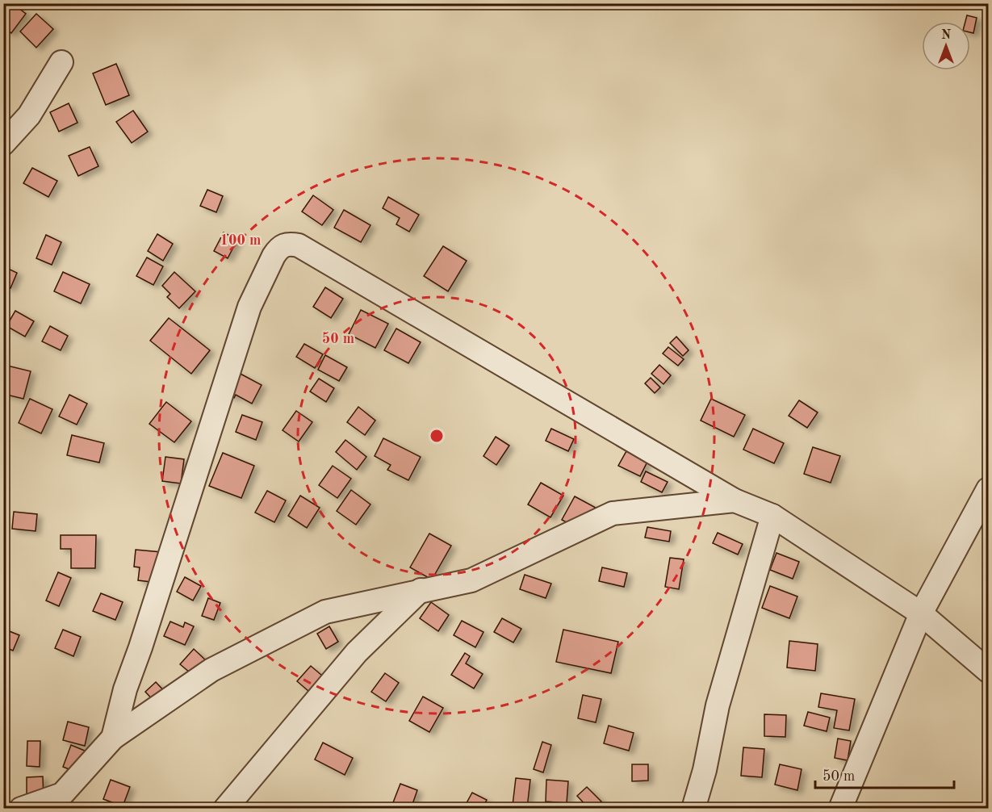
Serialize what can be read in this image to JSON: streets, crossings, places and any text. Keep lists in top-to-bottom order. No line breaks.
{"scale_bar":"50 m","north":"top","rings":["100 m","50 m"]}
